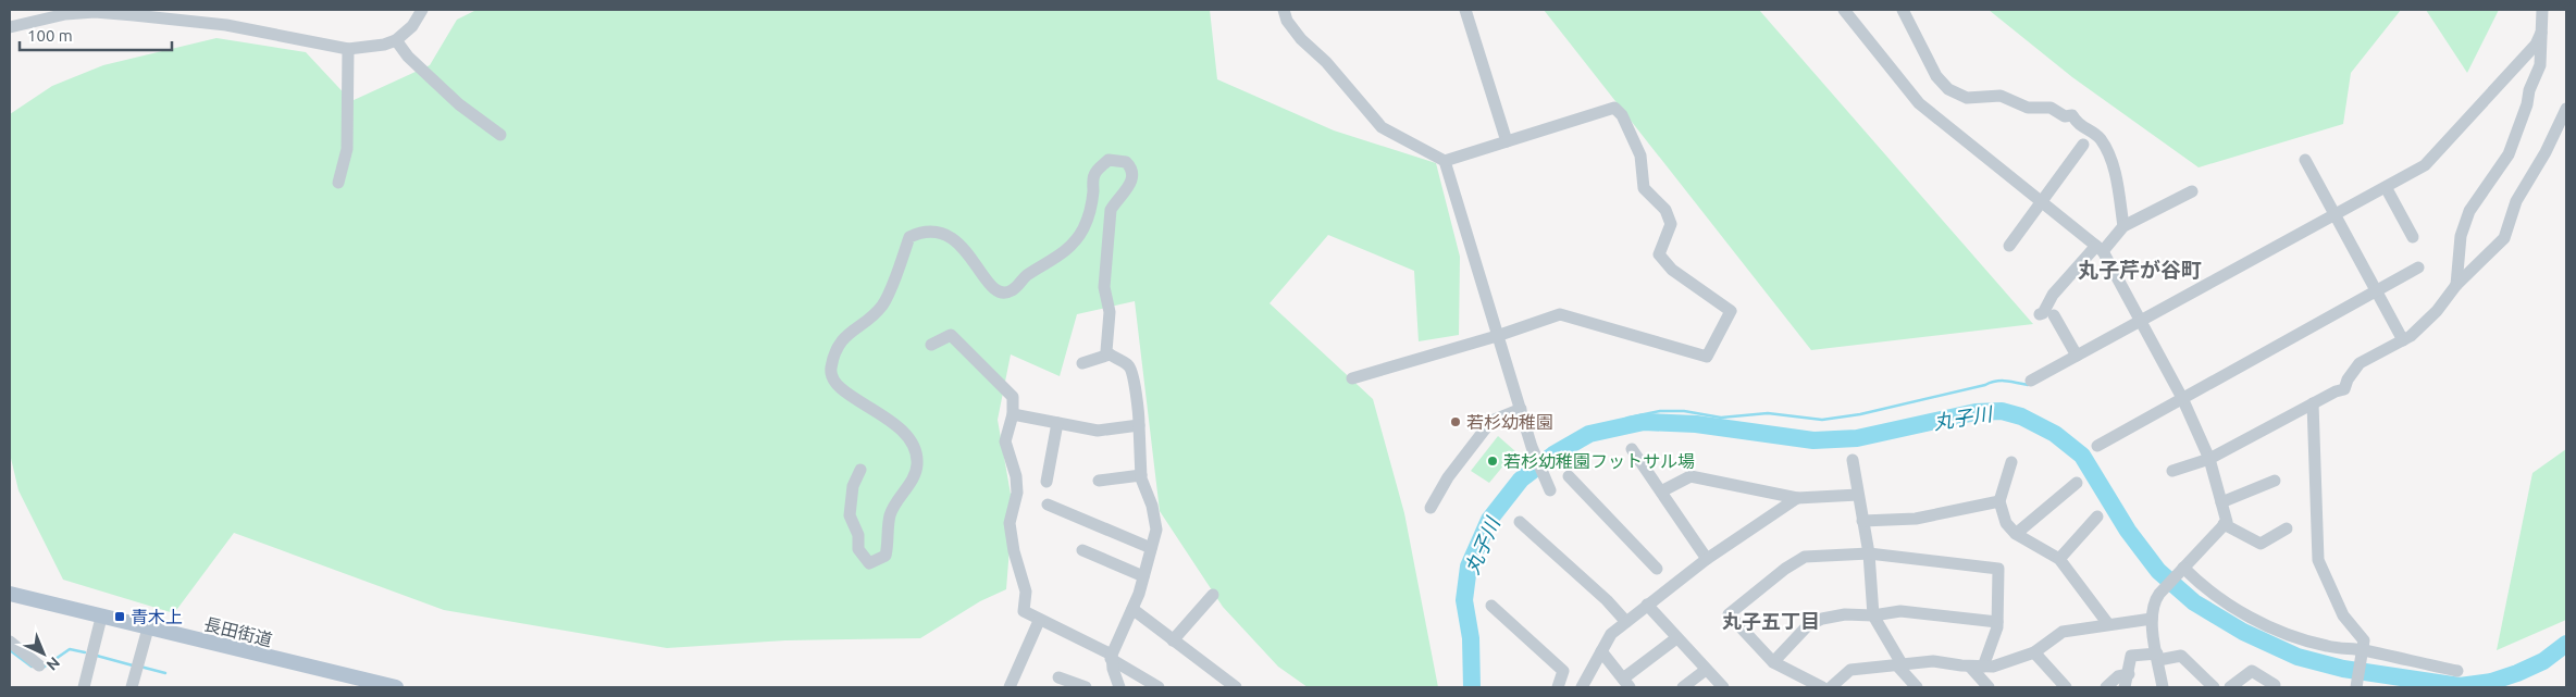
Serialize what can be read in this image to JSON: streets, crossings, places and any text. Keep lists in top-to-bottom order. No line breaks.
{"streets":{"main road":["長田街道"]},"districts":["丸子芹が谷町","丸子五丁目"],"water":["丸子川"],"places":{"other":["若杉幼稚園","若杉幼稚園フットサル場"],"transit":["青木上"]},"scale_bar":"100 m","north":"bottom right"}
